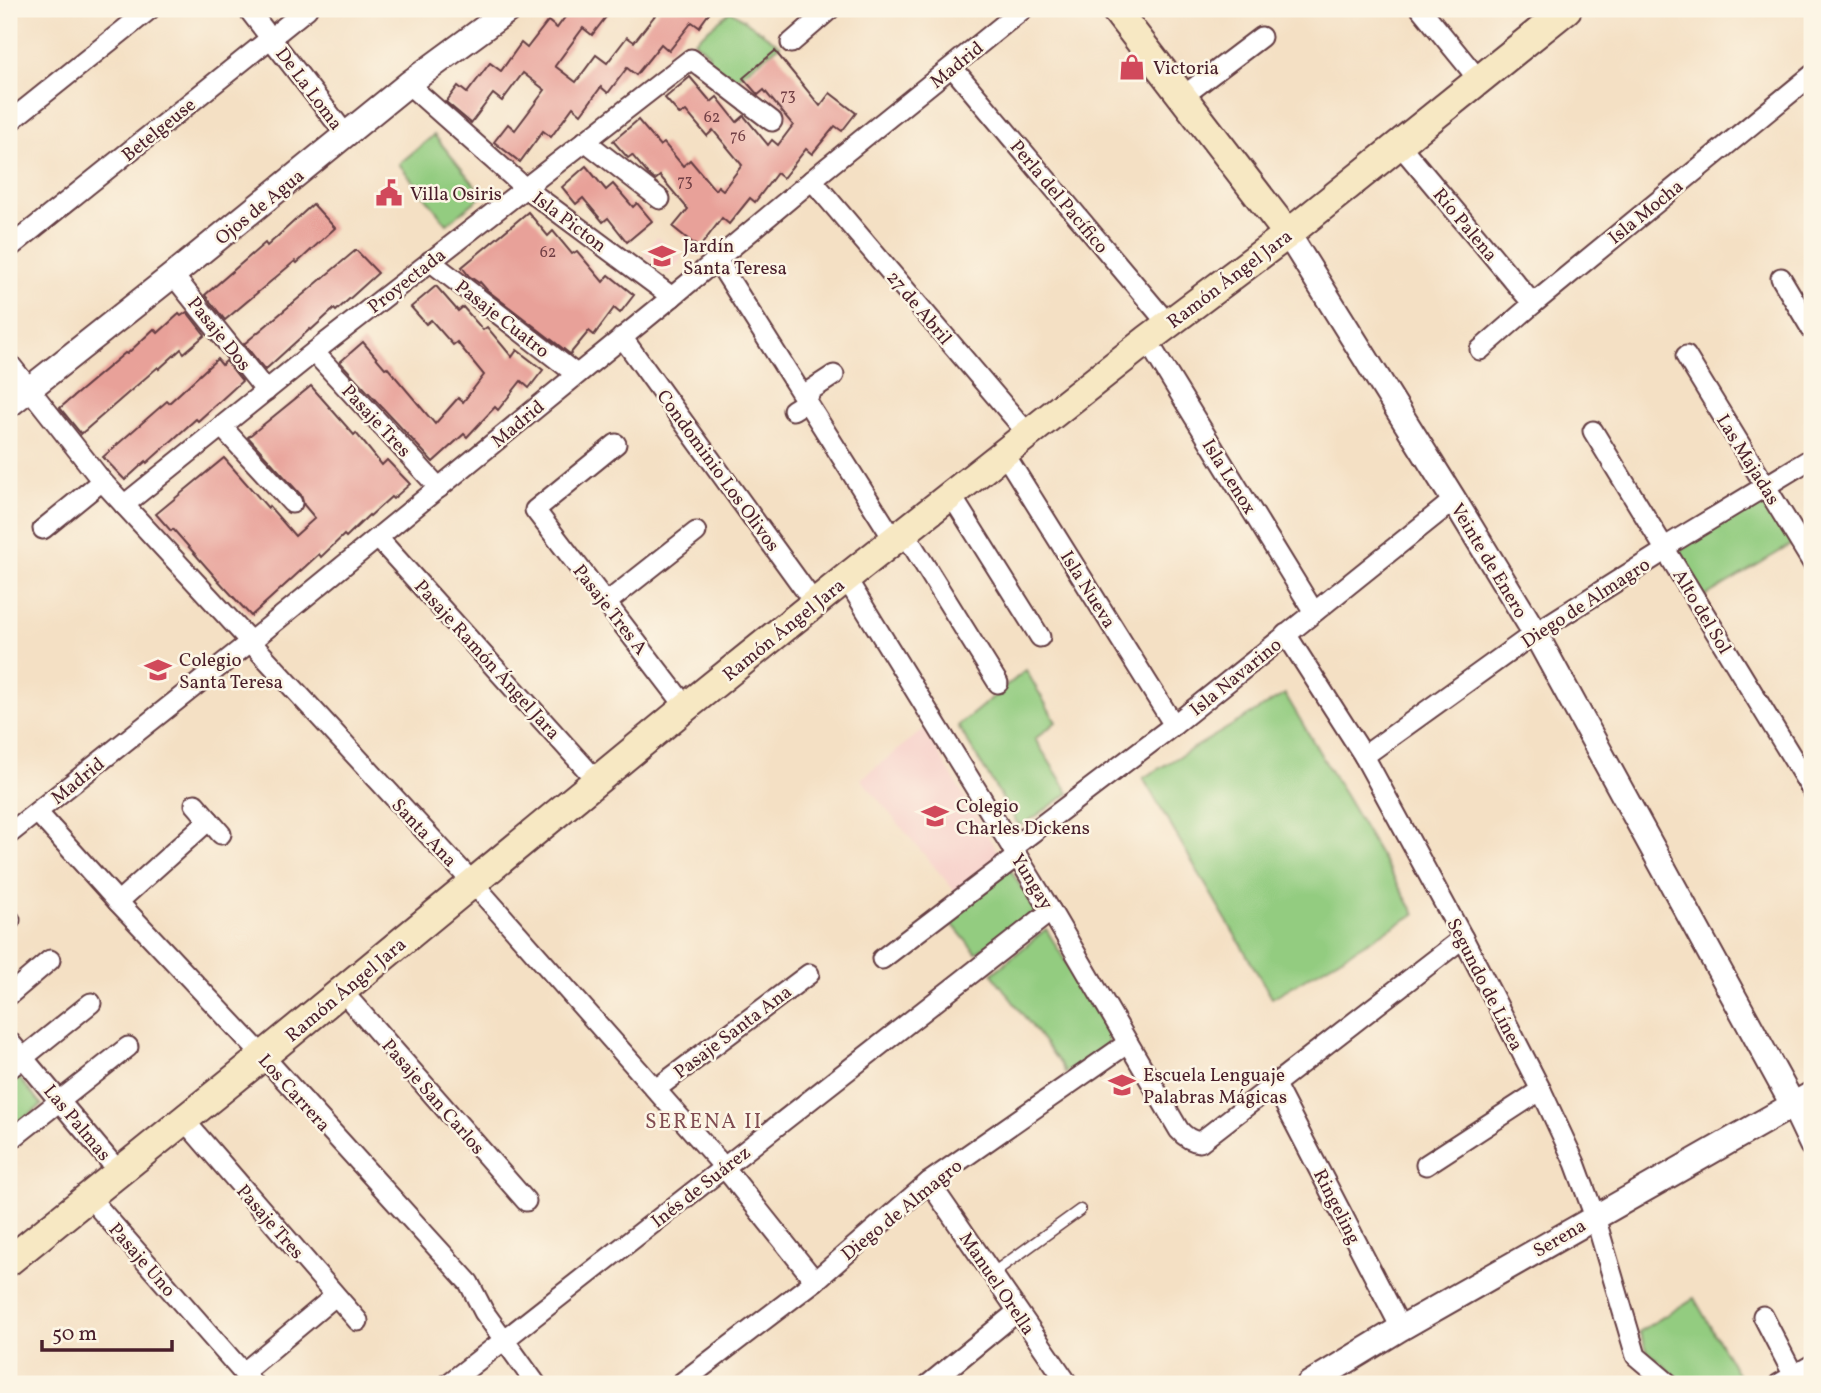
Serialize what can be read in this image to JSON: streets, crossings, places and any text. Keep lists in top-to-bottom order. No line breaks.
{"streets":{"main road":["Ramón Ángel Jara","Veinte de Enero"],"street":["Madrid","De La Loma","Betelgeuse","Perla del Pacífico","Ojos de Agua","Isla Mocha","Isla Picton","Río Palena","Proyectada","27 de Abril","Pasaje Cuatro","Pasaje Dos","Pasaje Tres","Las Majadas","Condominio Los Olivos","Isla Lenox","Isla Nueva","Diego de Almagro","Pasaje Tres A","Alto del Sol","Pasaje Ramón Ángel Jara","Isla Navarino","Santa Ana","Yungay","Segundo de Línea","Pasaje Santa Ana","Los Carrera","Pasaje San Carlos","Las Palmas","Inés de Suárez","Ringeling","Serena","Pasaje Uno","Manuel Orella"]},"crossings":[["Madrid","Perla del Pacífico"],["Madrid","Isla Picton"],["Madrid","27 de Abril"],["Madrid","Pasaje Cuatro"],["Madrid","Pasaje Tres"],["Madrid","Condominio Los Olivos"],["Madrid","Pasaje Ramón Ángel Jara"],["Madrid","Santa Ana"],["Madrid","Los Carrera"],["De La Loma","Betelgeuse"],["De La Loma","Ojos de Agua"],["Perla del Pacífico","Ramón Ángel Jara"],["Perla del Pacífico","Isla Lenox"],["Ojos de Agua","Isla Picton"],["Ojos de Agua","Pasaje Dos"],["Ojos de Agua","Santa Ana"],["Isla Mocha","Río Palena"],["Isla Picton","Proyectada"],["Río Palena","Ramón Ángel Jara"],["Ramón Ángel Jara","27 de Abril"],["Ramón Ángel Jara","Pasaje Tres"],["Ramón Ángel Jara","Condominio Los Olivos"],["Ramón Ángel Jara","Isla Lenox"],["Ramón Ángel Jara","Veinte de Enero"],["Ramón Ángel Jara","Isla Nueva"],["Ramón Ángel Jara","Pasaje Tres A"],["Ramón Ángel Jara","Pasaje Ramón Ángel Jara"],["Ramón Ángel Jara","Santa Ana"],["Ramón Ángel Jara","Yungay"],["Ramón Ángel Jara","Los Carrera"],["Ramón Ángel Jara","Pasaje San Carlos"],["Ramón Ángel Jara","Las Palmas"],["Ramón Ángel Jara","Pasaje Uno"],["Proyectada","Pasaje Cuatro"],["Proyectada","Pasaje Dos"],["Proyectada","Pasaje Tres"],["Proyectada","Santa Ana"],["Las Majadas","Diego de Almagro"],["Isla Lenox","Isla Navarino"],["Veinte de Enero","Diego de Almagro"],["Veinte de Enero","Isla Navarino"],["Veinte de Enero","Serena"],["Isla Nueva","Isla Navarino"],["Diego de Almagro","Alto del Sol"],["Diego de Almagro","Santa Ana"],["Diego de Almagro","Yungay"],["Diego de Almagro","Segundo de Línea"],["Diego de Almagro","Manuel Orella"],["Isla Navarino","Yungay"],["Isla Navarino","Segundo de Línea"],["Santa Ana","Pasaje Santa Ana"],["Santa Ana","Inés de Suárez"],["Yungay","Inés de Suárez"],["Yungay","Ringeling"],["Segundo de Línea","Serena"],["Los Carrera","Inés de Suárez"],["Ringeling","Serena"]],"districts":["SERENA II"],"places":{"shop":["Victoria"],"public building":["Villa Osiris"],"school or university":["Jardín Santa Teresa","Colegio Santa Teresa","Colegio Charles Dickens","Escuela Lenguaje Palabras Mágicas"]},"house_numbers":["73","62","76","73","62"],"scale_bar":"50 m"}
